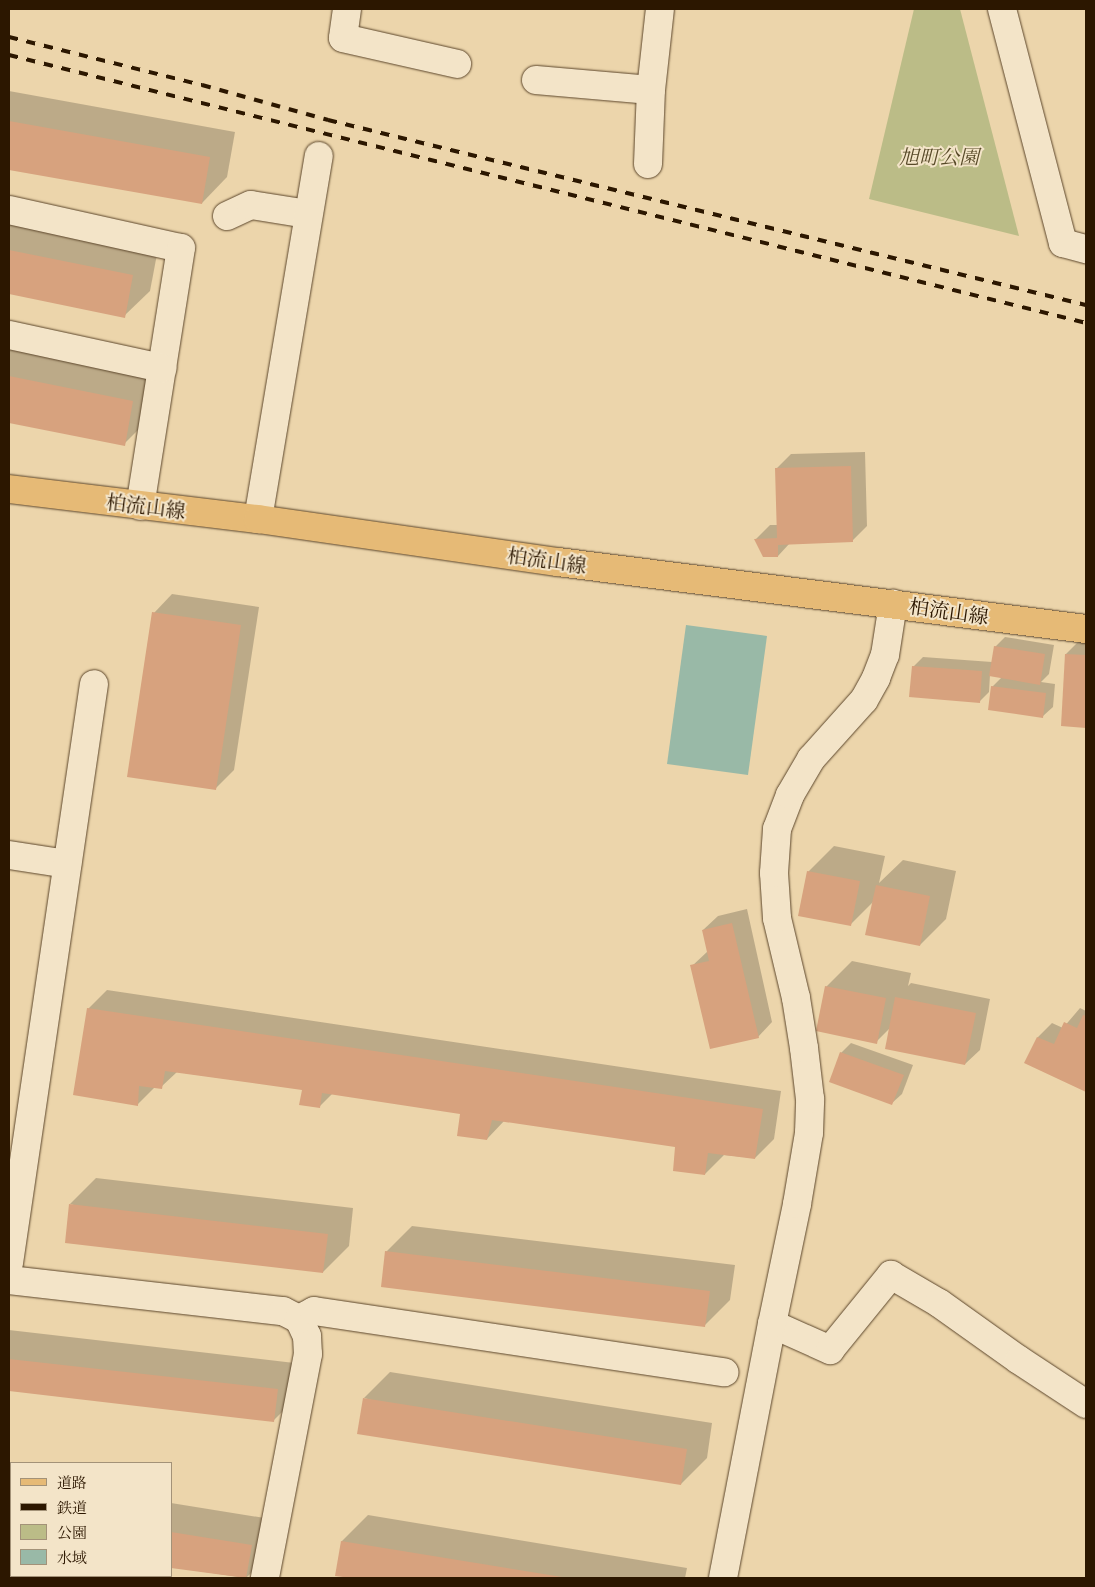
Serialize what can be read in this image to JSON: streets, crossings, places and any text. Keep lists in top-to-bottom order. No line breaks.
{"streets":{"main road":["柏流山線"]},"parks":["旭町公園"],"legend":["道路","鉄道","公園","水域"]}
